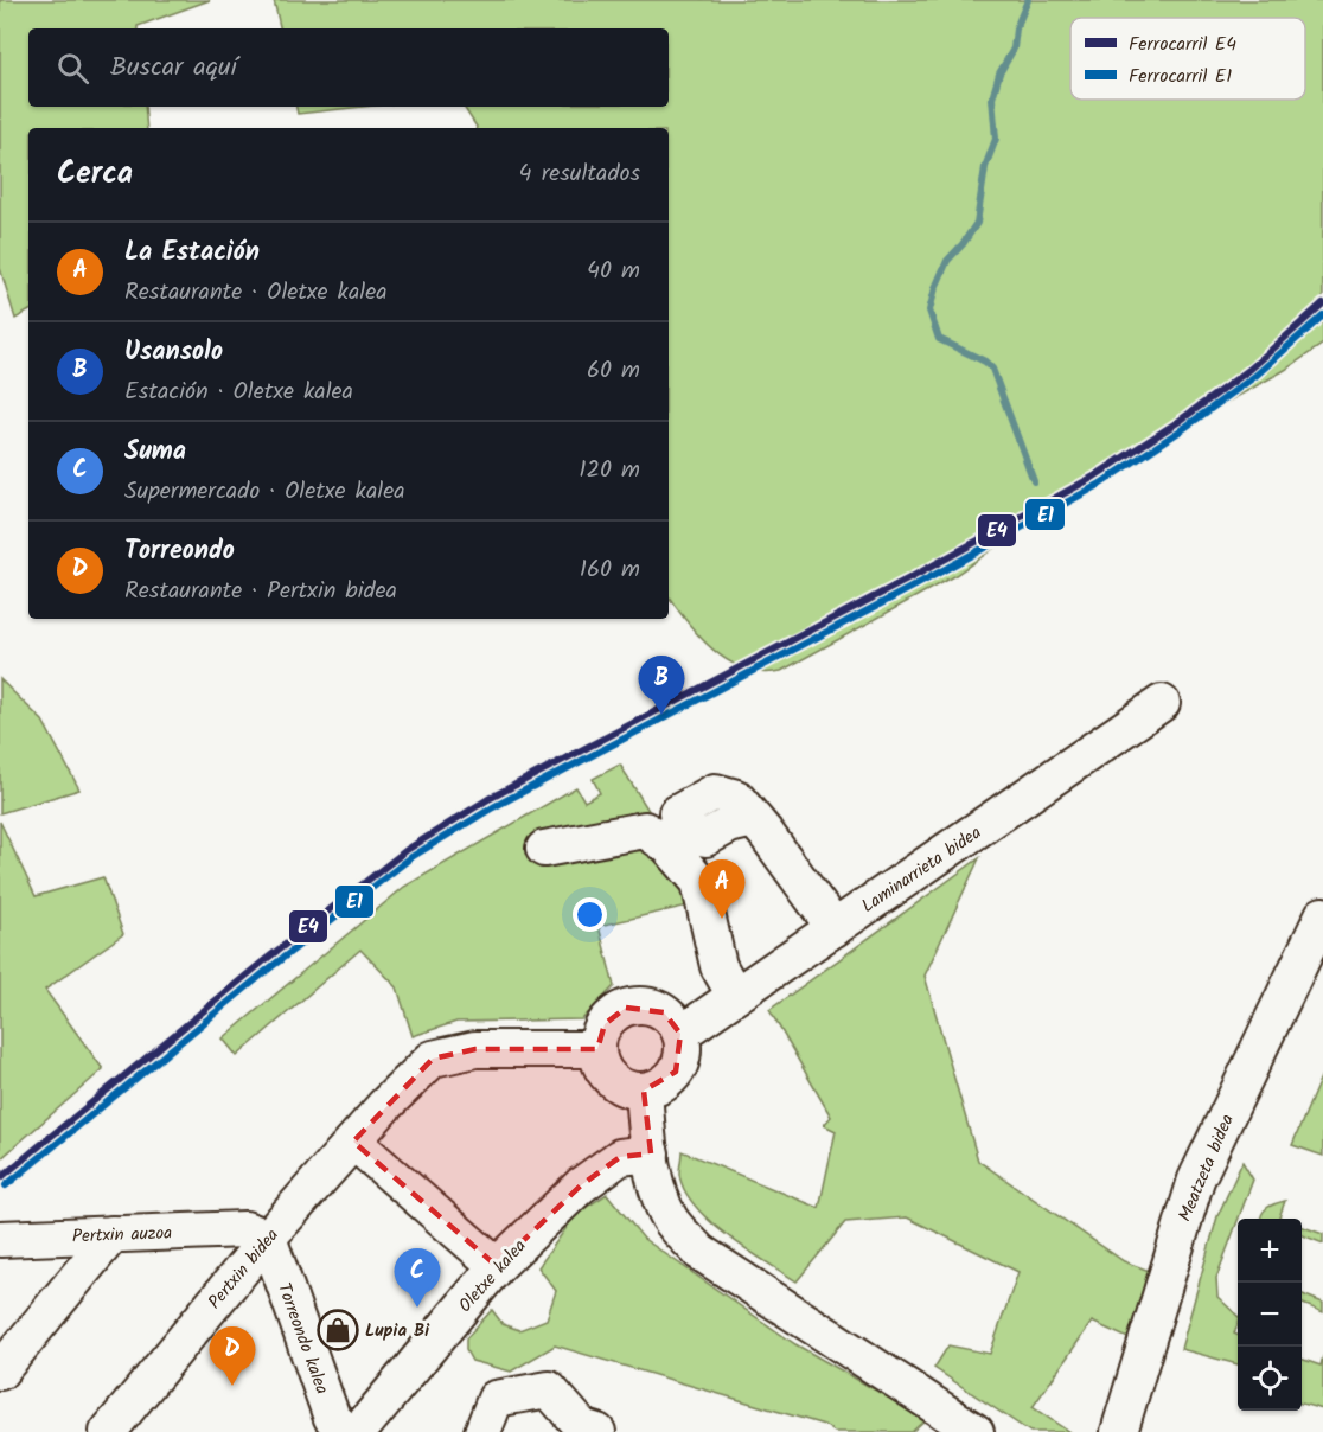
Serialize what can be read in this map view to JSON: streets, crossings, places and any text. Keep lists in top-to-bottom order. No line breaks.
{"streets":{"street":["Laminarrieta bidea","Meatzeta bidea","Pertxin auzoa","Pertxin bidea","Oletxe kalea","Torreondo kalea"]},"crossings":[["Laminarrieta bidea","Pertxin bidea"],["Pertxin auzoa","Pertxin bidea"],["Pertxin auzoa","Torreondo kalea"],["Pertxin bidea","Torreondo kalea"]],"places":{"shop":["Lupia Bi"]},"lines":["rail line E4","rail line E1"],"legend":["Ferrocarril E4","Ferrocarril E1"],"page":{"search":"Buscar aquí","heading":["Cerca","4 resultados"],"list":[{"mark":"A","name":"La Estación","note":"Restaurante · Oletxe kalea","value":"40 m"},{"mark":"B","name":"Usansolo","note":"Estación · Oletxe kalea","value":"60 m"},{"mark":"C","name":"Suma","note":"Supermercado · Oletxe kalea","value":"120 m"},{"mark":"D","name":"Torreondo","note":"Restaurante · Pertxin bidea","value":"160 m"}],"pins":["B","A","C","D"],"map_buttons":["+","−"]}}
